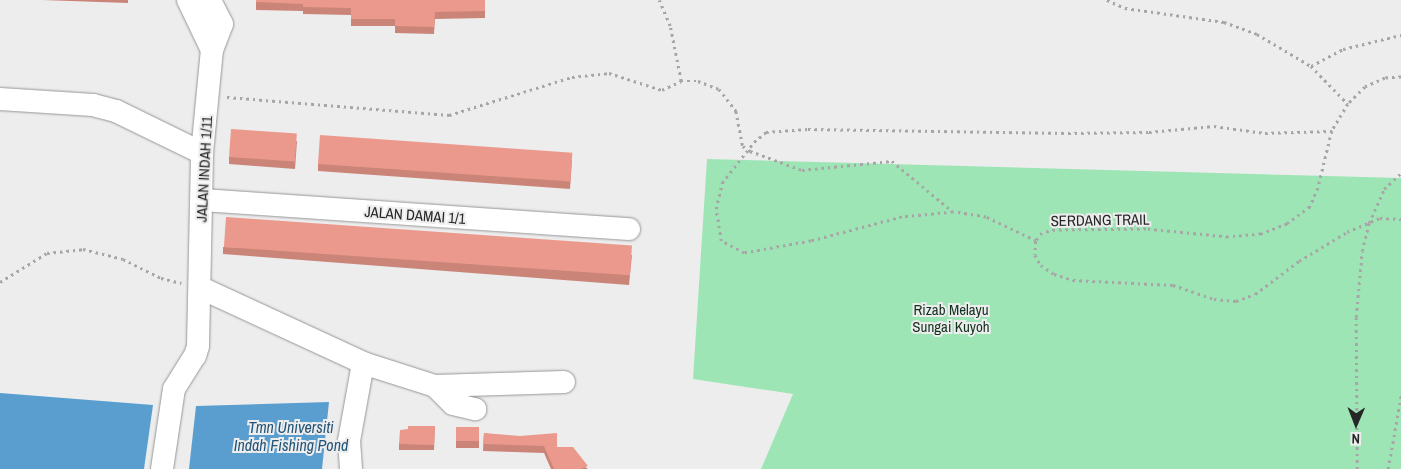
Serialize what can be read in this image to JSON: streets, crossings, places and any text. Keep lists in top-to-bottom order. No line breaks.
{"streets":{"street":["JALAN INDAH 1/11","JALAN DAMAI 1/1"],"path":["SERDANG TRAIL"]},"crossings":[["JALAN INDAH 1/11","JALAN DAMAI 1/1"]],"water":["Tmn Universiti Indah Fishing Pond"],"parks":["Rizab Melayu Sungai Kuyoh"],"north":"bottom"}
